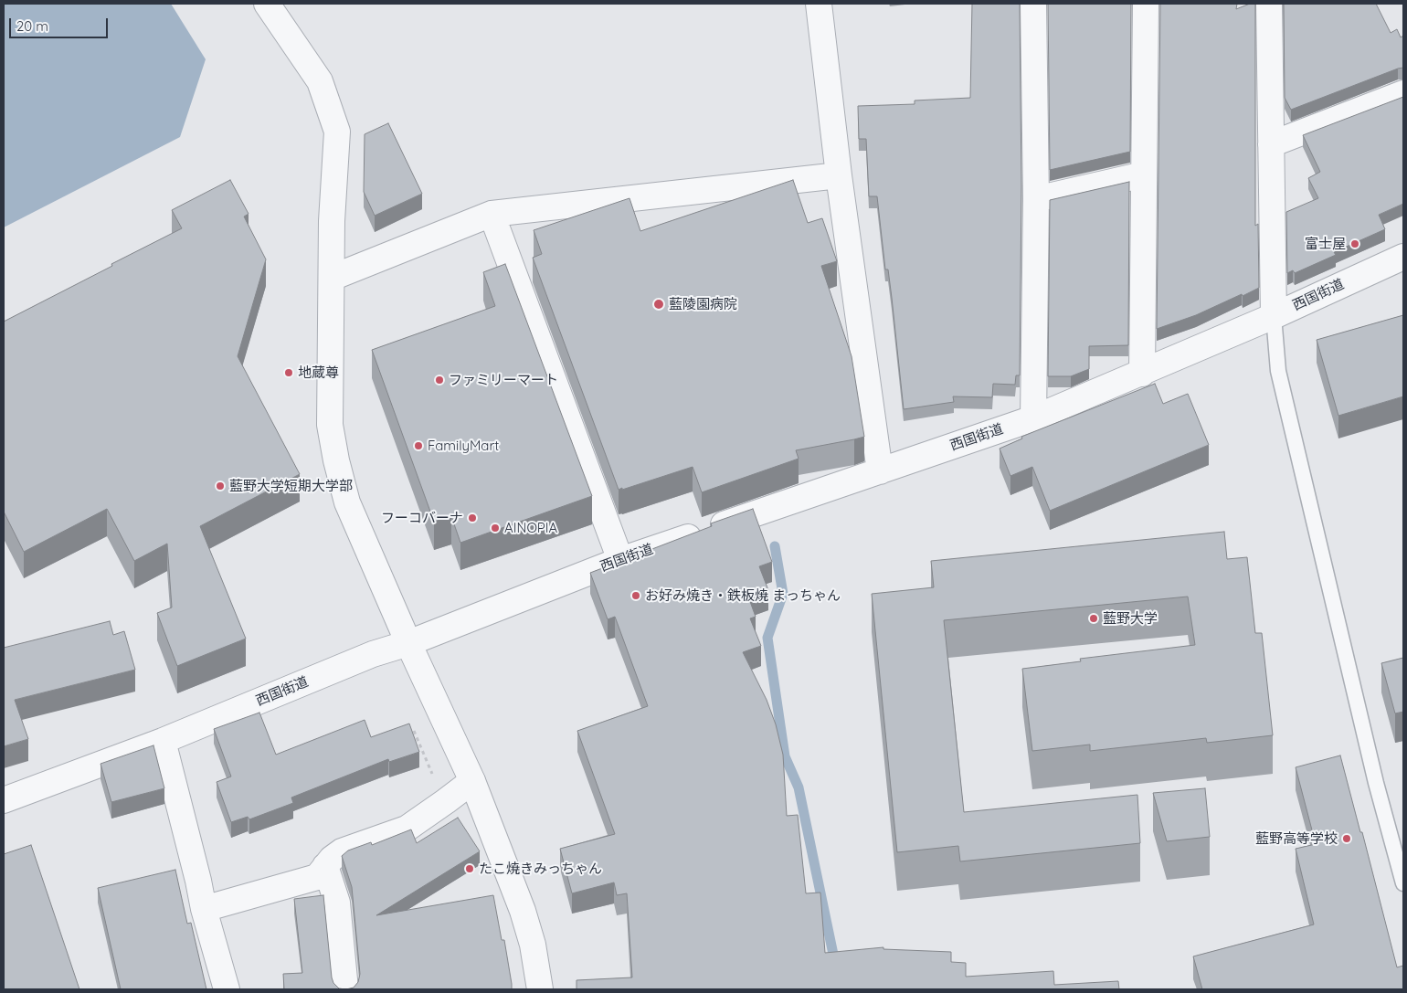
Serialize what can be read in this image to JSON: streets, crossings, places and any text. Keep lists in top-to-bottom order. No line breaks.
{"streets":{"street":["西国街道"]},"places":["富士屋","藍陵園病院","地蔵尊","ファミリーマート","FamilyMart","藍野大学短期大学部","フーコバーナ","AINOPIA","お好み焼き・鉄板焼 まっちゃん","藍野大学","藍野高等学校","たこ焼きみっちゃん"],"scale_bar":"20 m"}
